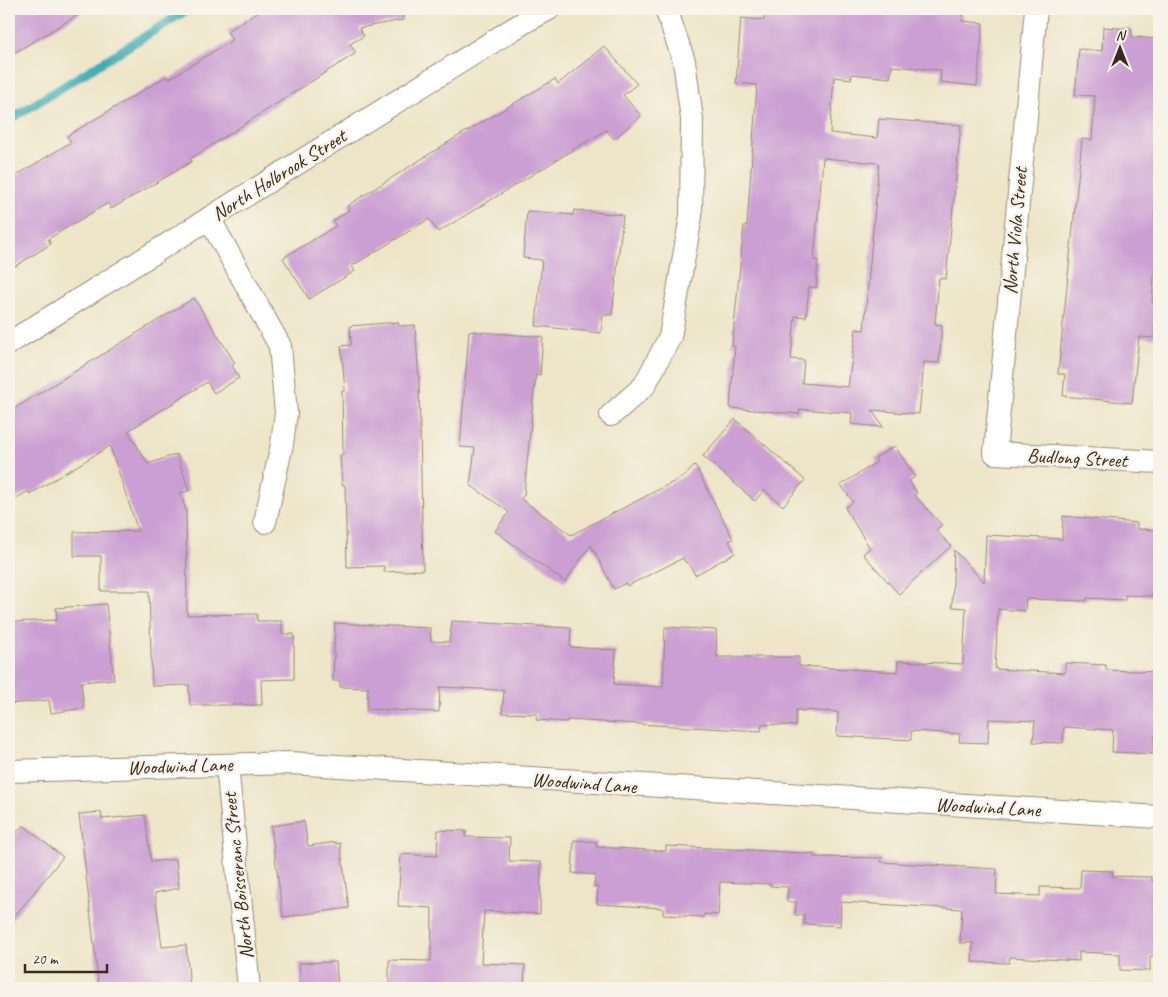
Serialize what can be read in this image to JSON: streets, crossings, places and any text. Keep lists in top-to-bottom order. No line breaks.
{"streets":{"street":["North Holbrook Street","North Viola Street","Budlong Street","Woodwind Lane","North Boisseranc Street"]},"crossings":[["North Viola Street","Budlong Street"],["Woodwind Lane","North Boisseranc Street"]],"scale_bar":"20 m","north":"top"}
